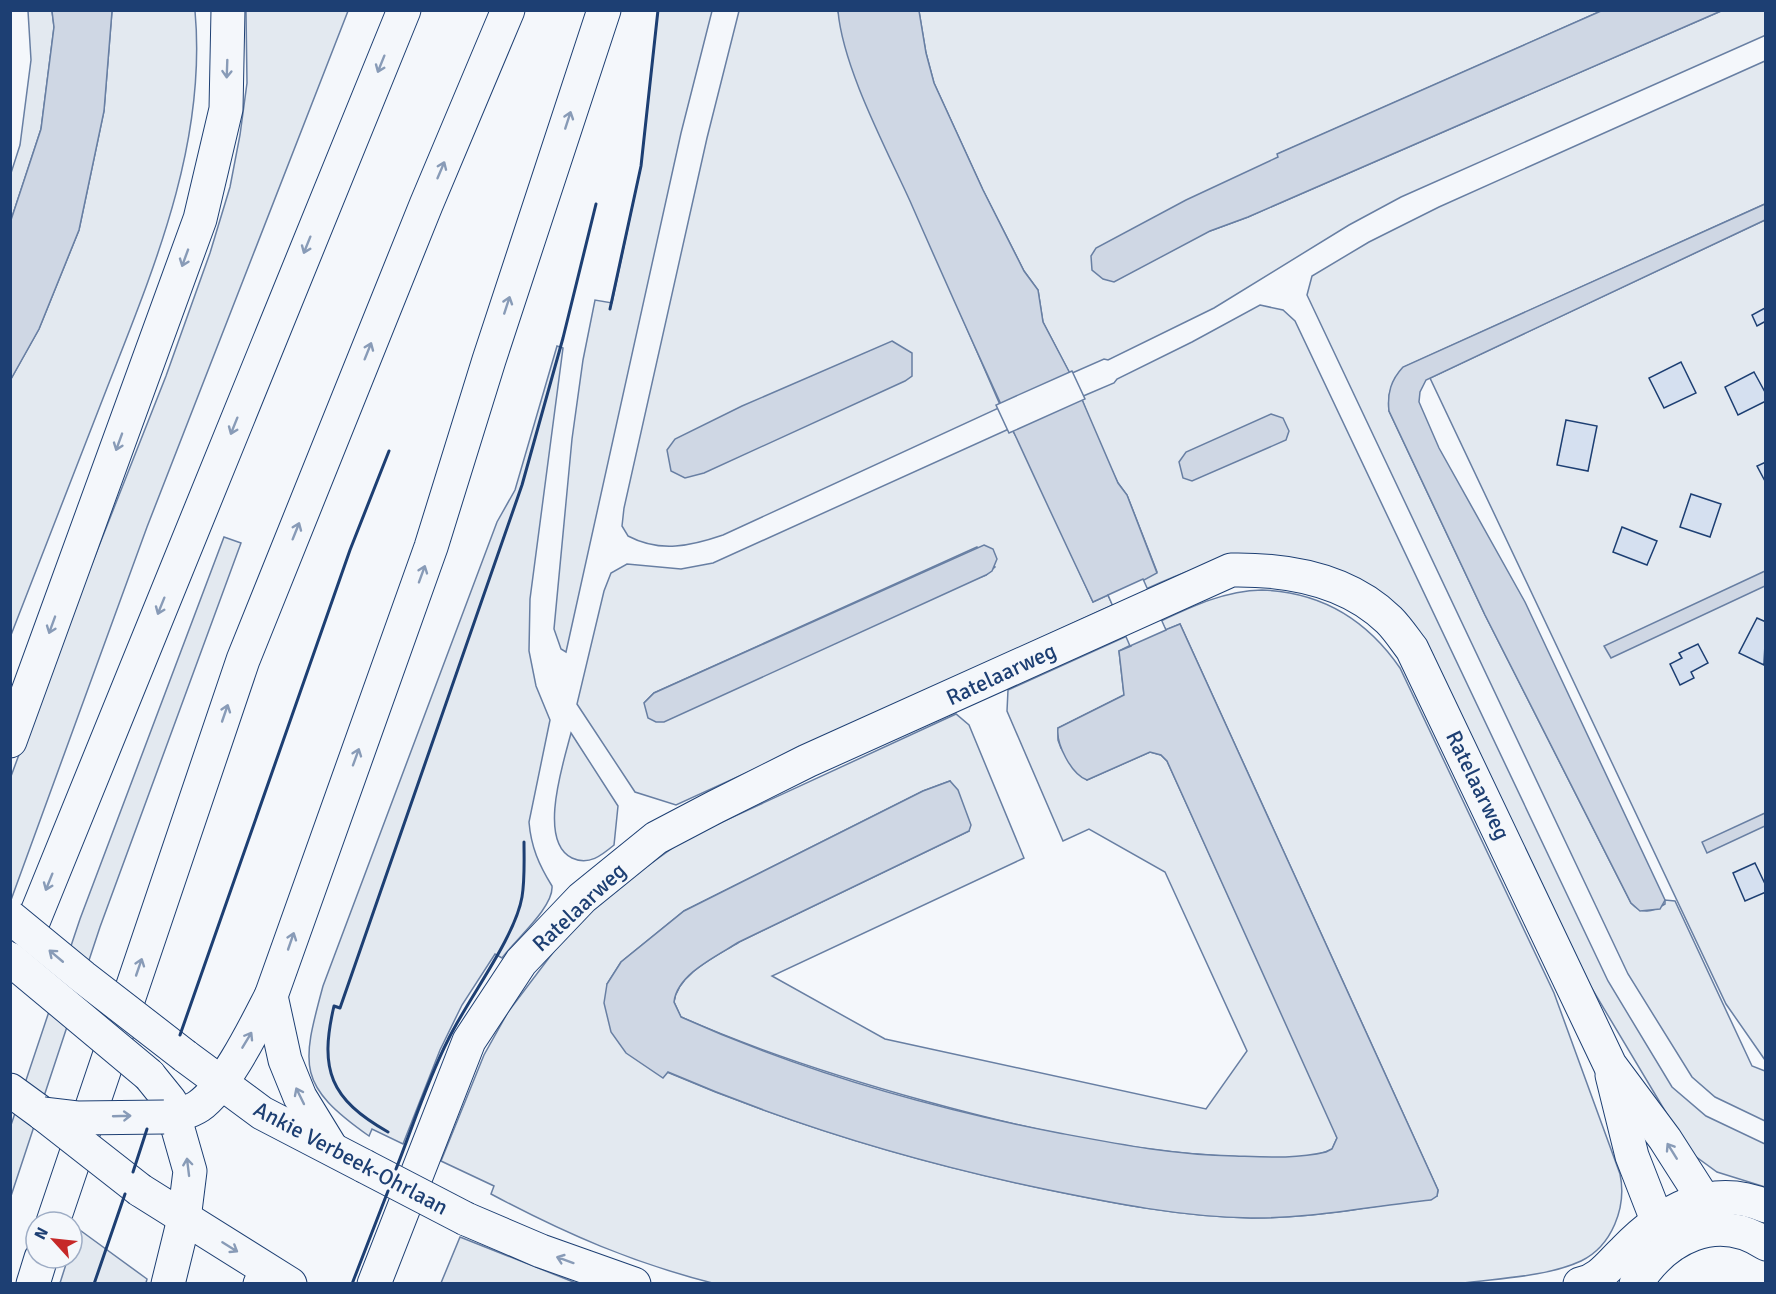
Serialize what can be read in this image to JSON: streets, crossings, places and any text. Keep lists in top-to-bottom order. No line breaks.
{"streets":{"main road":["Ratelaarweg","Ankie Verbeek-Ohrlaan"]},"north":"top left"}
